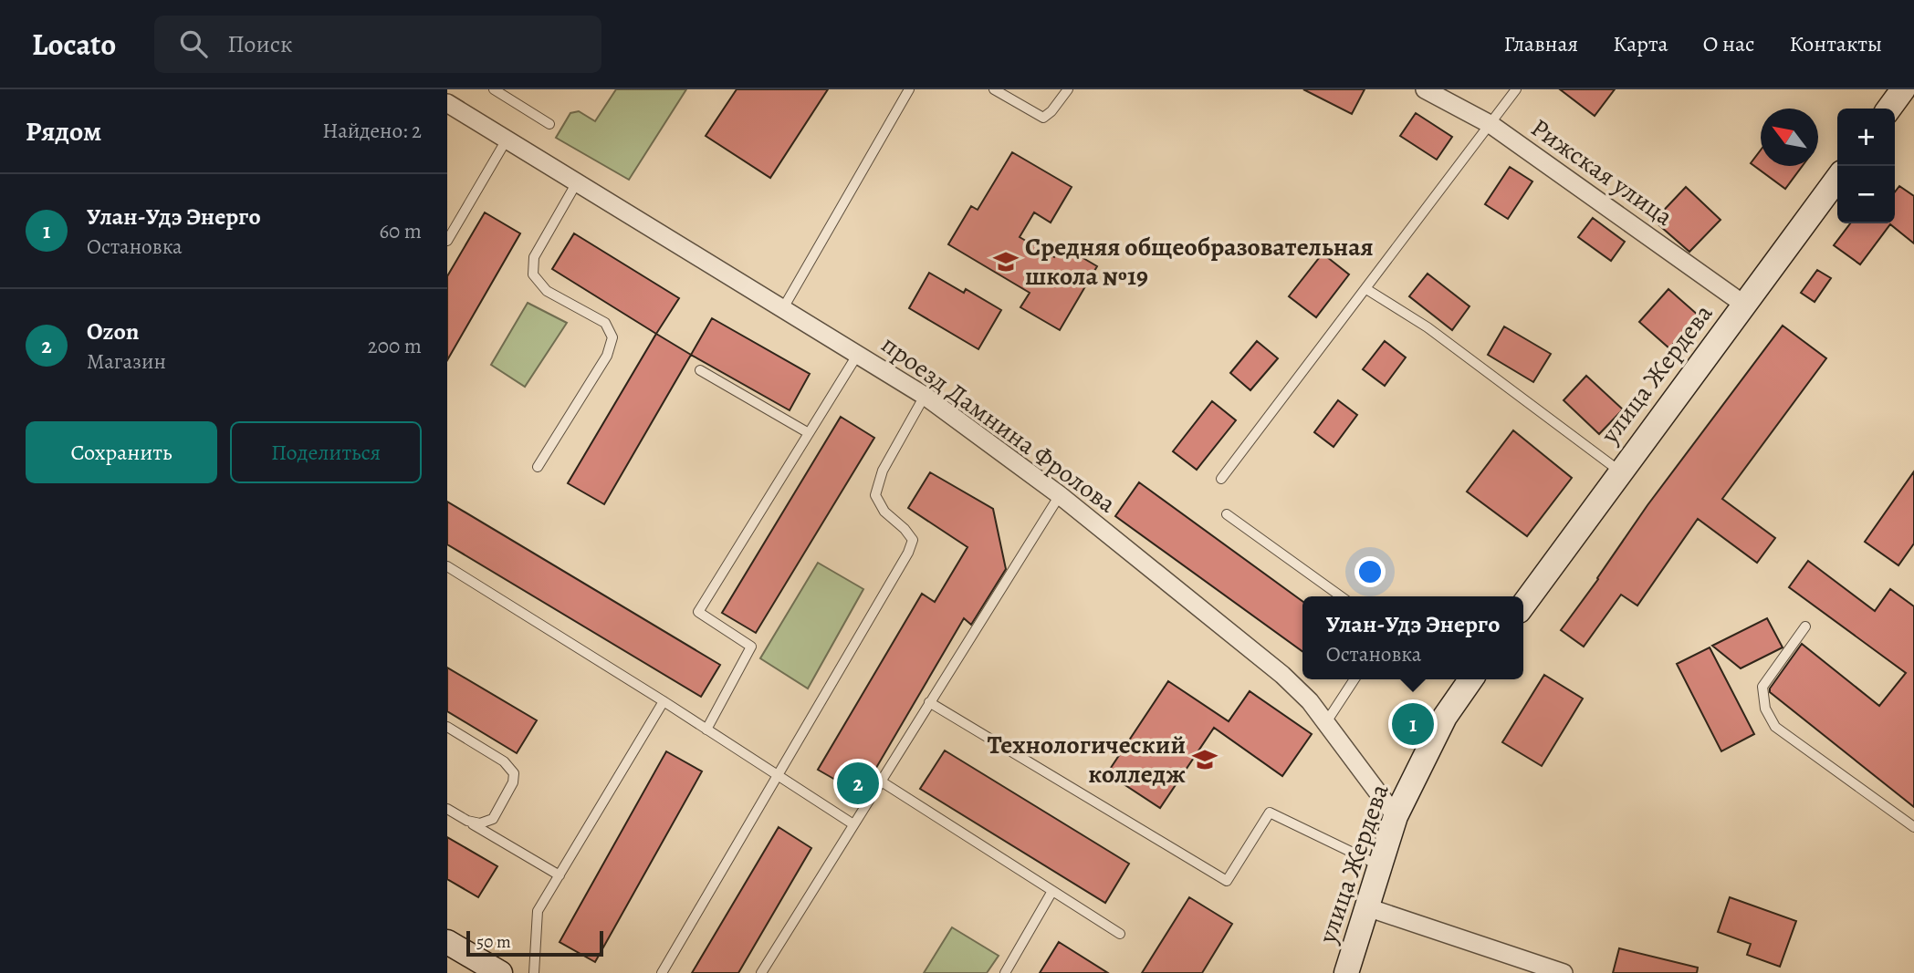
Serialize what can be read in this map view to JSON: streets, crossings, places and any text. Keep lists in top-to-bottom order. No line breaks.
{"streets":{"main road":["улица Жердева"],"street":["Рижская улица","проезд Дамнина Фролова"]},"crossings":[["Рижская улица","улица Жердева"],["улица Жердева","проезд Дамнина Фролова"]],"places":{"school or university":["Средняя общеобразовательная школа №19","Технологический колледж"]},"scale_bar":"50 m","north":"top left","page":{"header":"Locato","search":"Поиск","nav":["Главная","Карта","О нас","Контакты"],"heading":["Рядом","Найдено: 2"],"map_buttons":["+","−"],"list":[{"mark":"1","name":"Улан-Удэ Энерго","note":"Остановка","value":"60 m"},{"mark":"2","name":"Ozon","note":"Магазин","value":"200 m"}],"buttons":["Сохранить","Поделиться"],"popup":["Улан-Удэ Энерго","Остановка"],"pins":["1","2"],"scale":"50 m"}}
